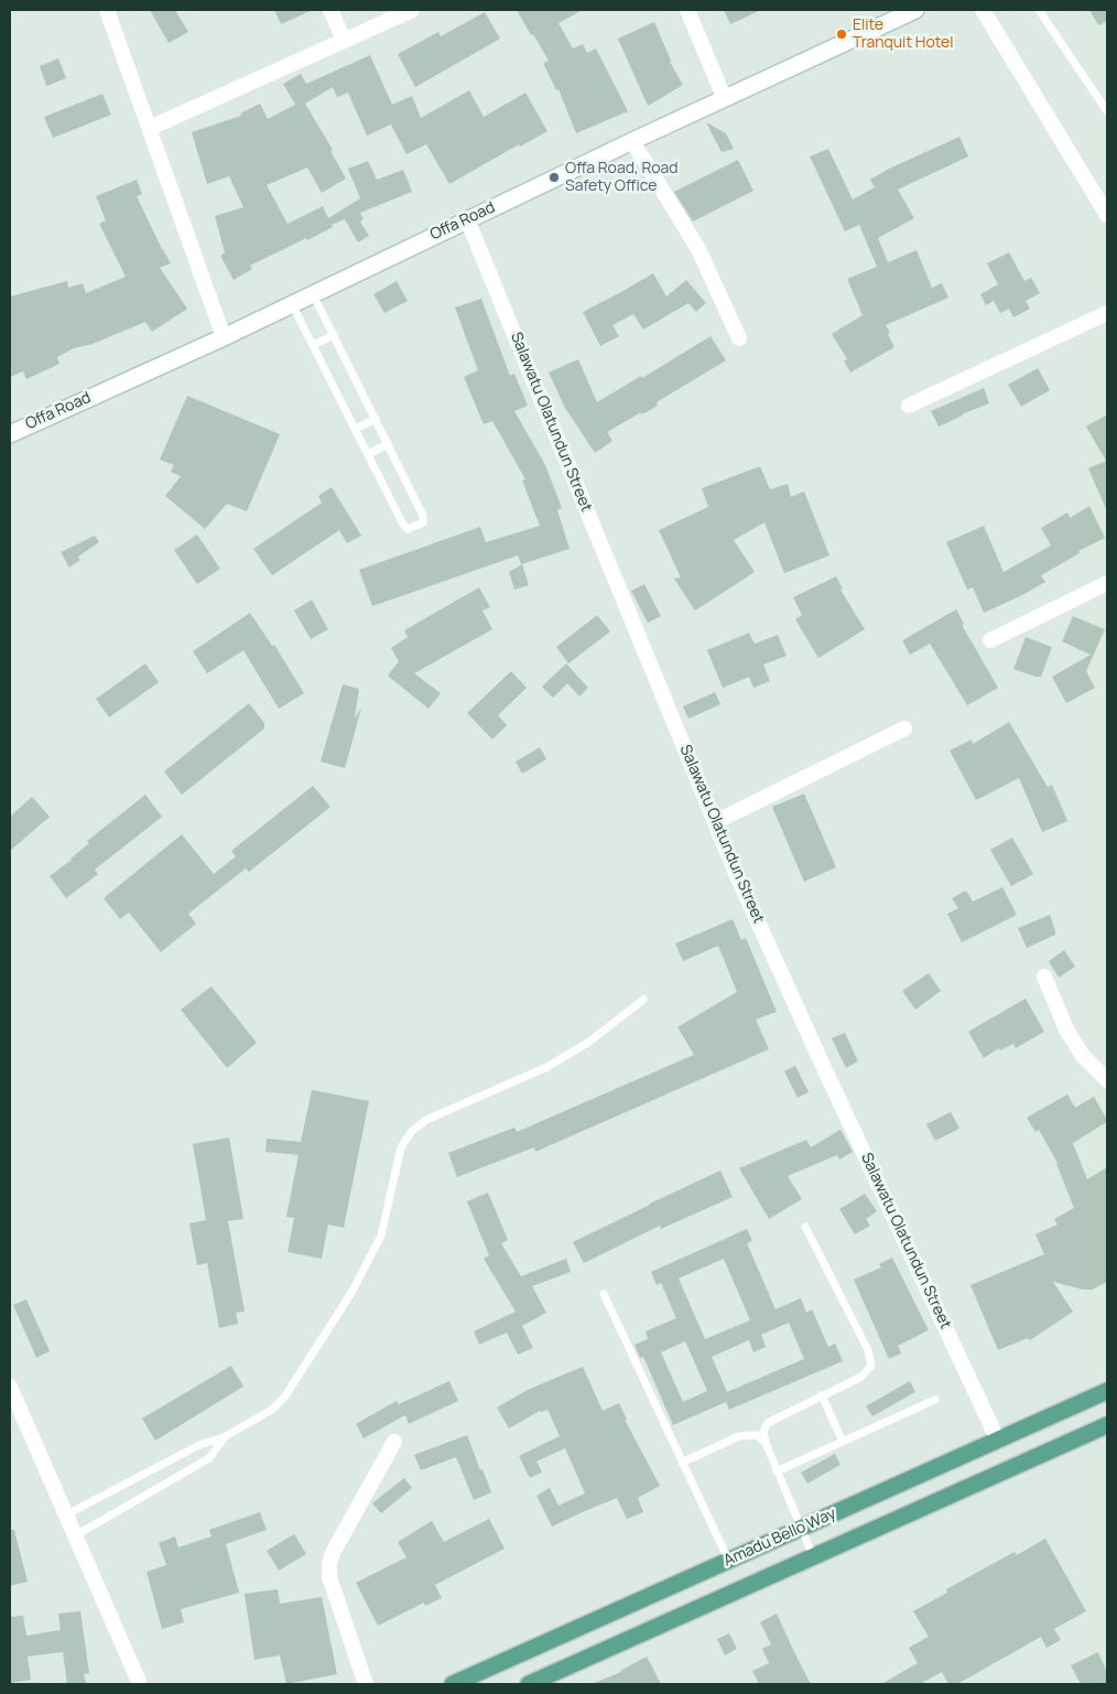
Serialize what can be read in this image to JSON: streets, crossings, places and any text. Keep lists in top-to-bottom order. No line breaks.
{"streets":{"main road":["Amadu Bello Way"],"street":["Offa Road","Salawatu Olatundun Street"]},"crossings":[["Offa Road","Salawatu Olatundun Street"],["Salawatu Olatundun Street","Amadu Bello Way"]],"places":["Elite Tranquit Hotel","Offa Road, Road Safety Office"]}
